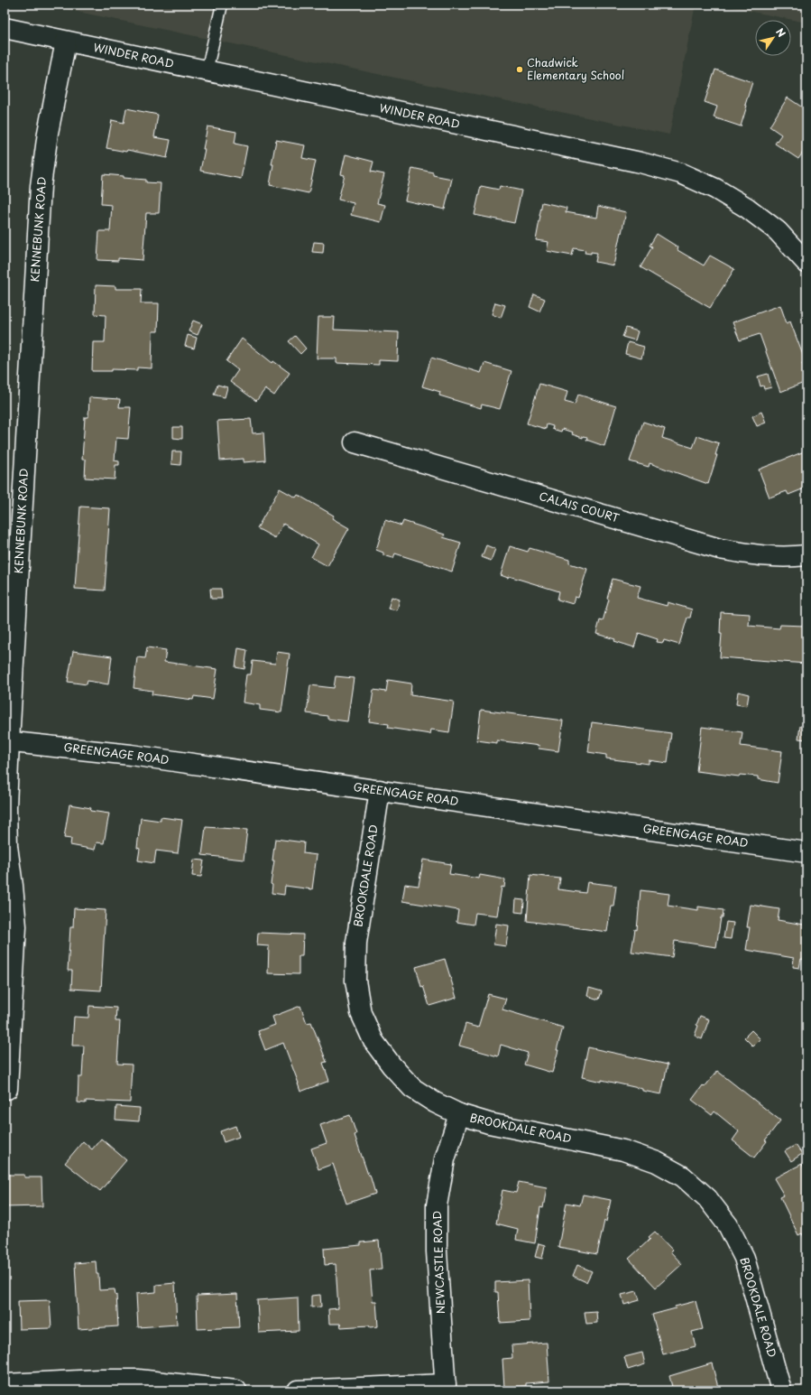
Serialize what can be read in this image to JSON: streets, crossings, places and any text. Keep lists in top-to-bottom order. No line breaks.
{"streets":{"street":["WINDER ROAD","KENNEBUNK ROAD","CALAIS COURT","GREENGAGE ROAD","BROOKDALE ROAD","NEWCASTLE ROAD"]},"crossings":[["WINDER ROAD","KENNEBUNK ROAD"],["KENNEBUNK ROAD","GREENGAGE ROAD"],["GREENGAGE ROAD","BROOKDALE ROAD"],["BROOKDALE ROAD","NEWCASTLE ROAD"]],"places":["Chadwick Elementary School"],"north":"top right"}
